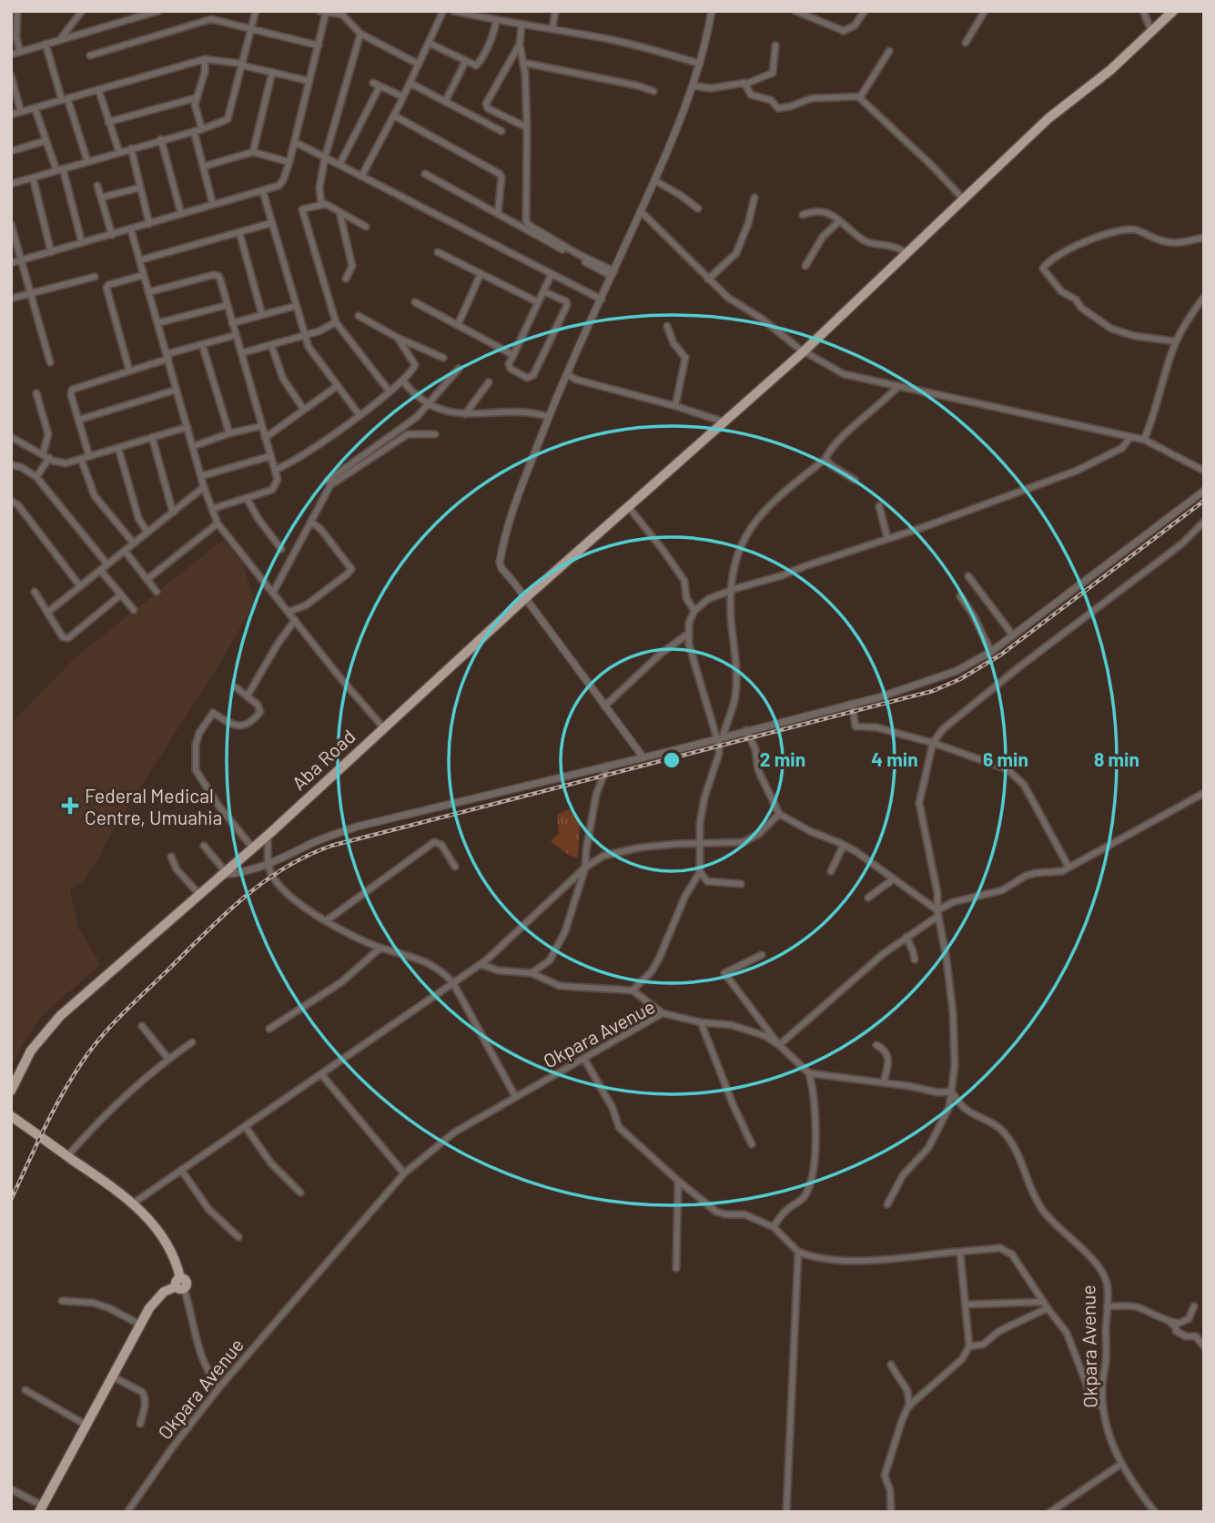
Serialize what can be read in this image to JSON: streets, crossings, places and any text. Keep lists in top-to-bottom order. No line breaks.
{"streets":{"main road":["Aba Road"],"street":["Okpara Avenue"]},"places":{"health":["Federal Medical Centre, Umuahia"]},"rings":["2 min","4 min","6 min","8 min"]}
